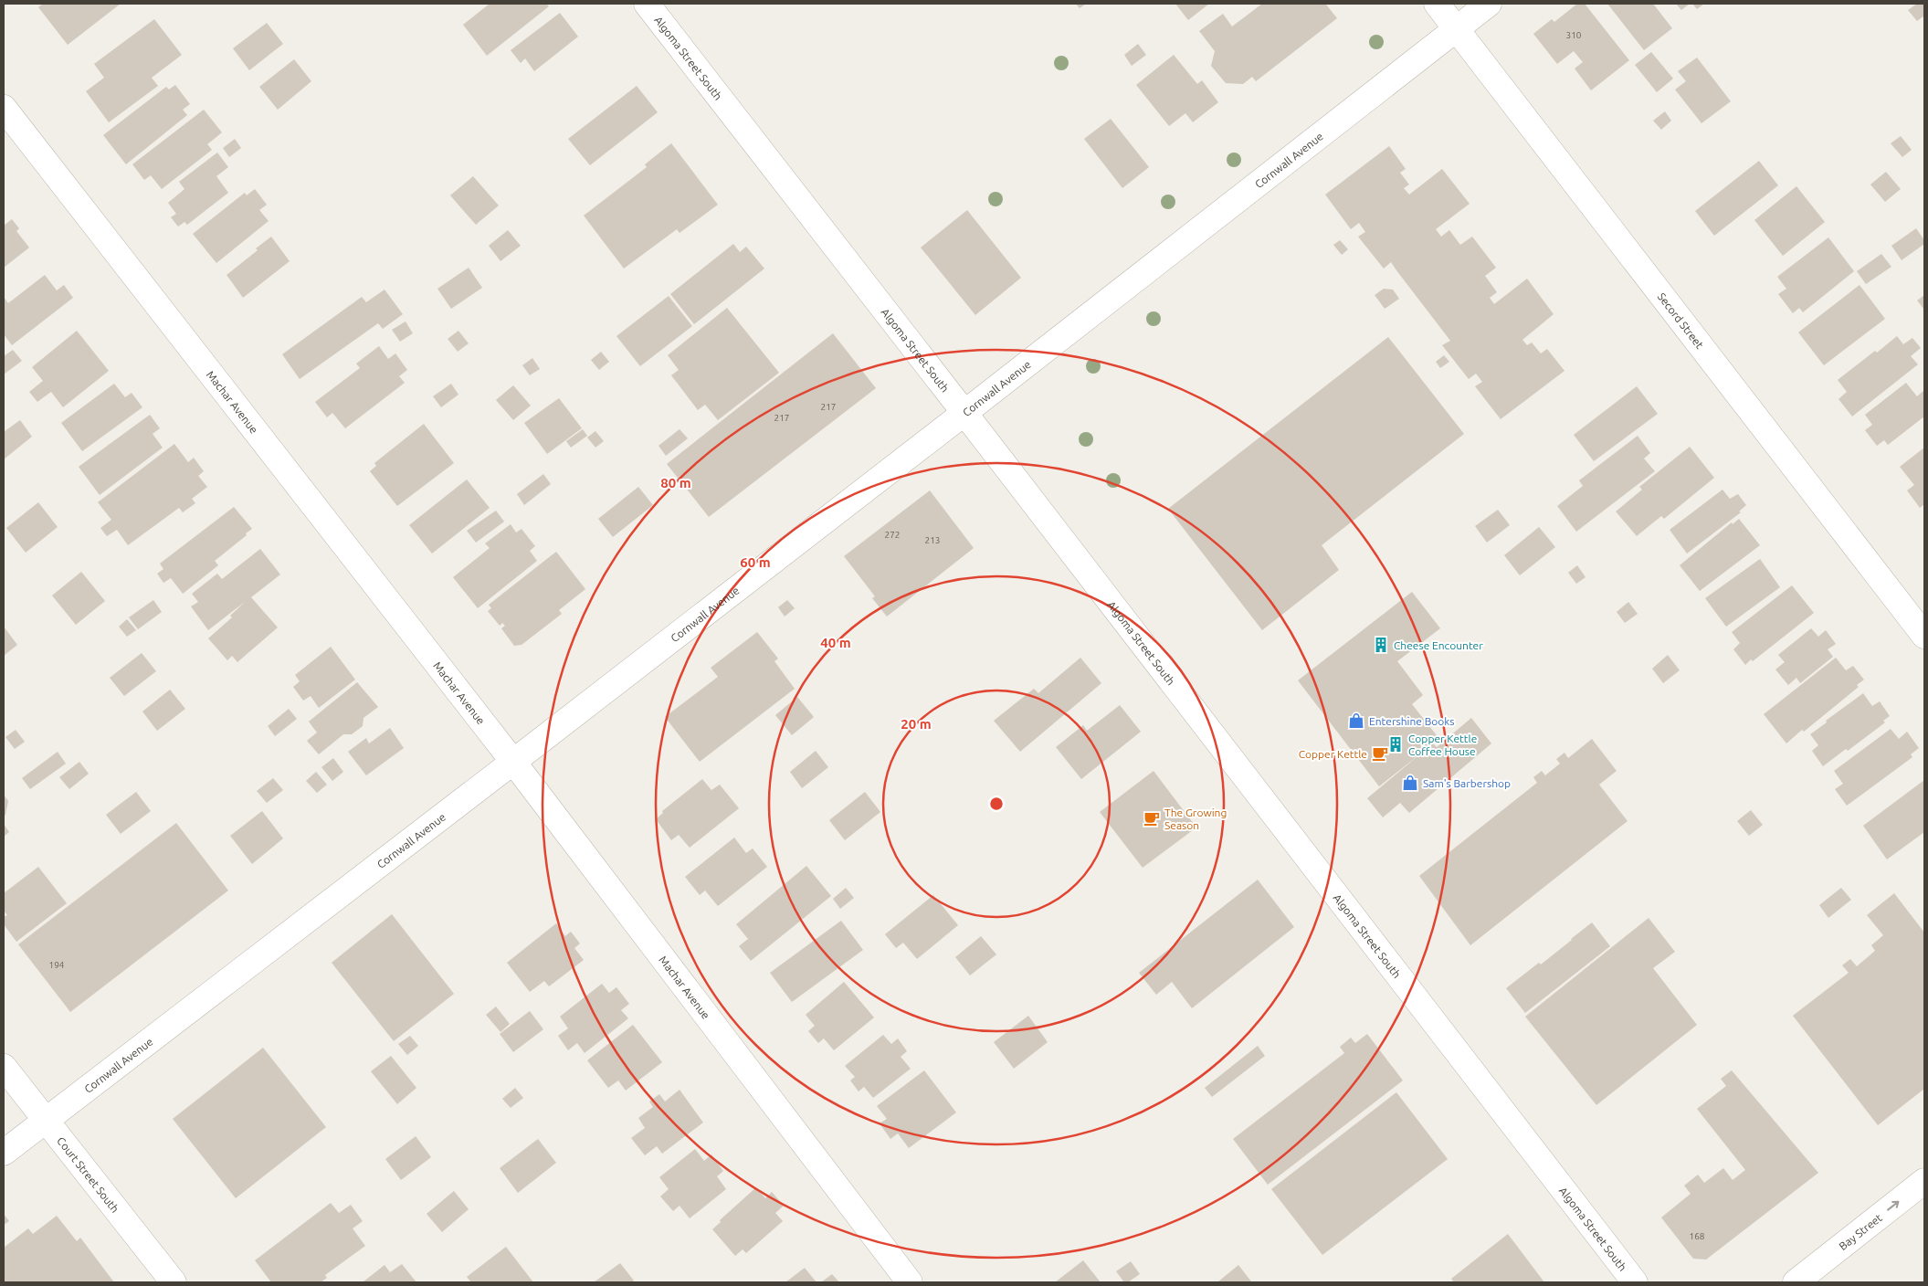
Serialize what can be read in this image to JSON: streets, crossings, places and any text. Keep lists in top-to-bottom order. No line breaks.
{"streets":{"street":["Algoma Street South","Cornwall Avenue","Secord Street","Machar Avenue","Court Street South","Bay Street"]},"crossings":[["Algoma Street South","Cornwall Avenue"],["Cornwall Avenue","Secord Street"],["Cornwall Avenue","Machar Avenue"],["Cornwall Avenue","Court Street South"]],"one_way":["Bay Street"],"places":{"building":["Cheese Encounter","Copper Kettle Coffee House"],"shop":["Entershine Books","Sam's Barbershop"],"cafe":["Copper Kettle","The Growing Season"]},"house_numbers":["310","217","217","272","213","194","168"],"rings":["80 m","60 m","40 m","20 m"]}
